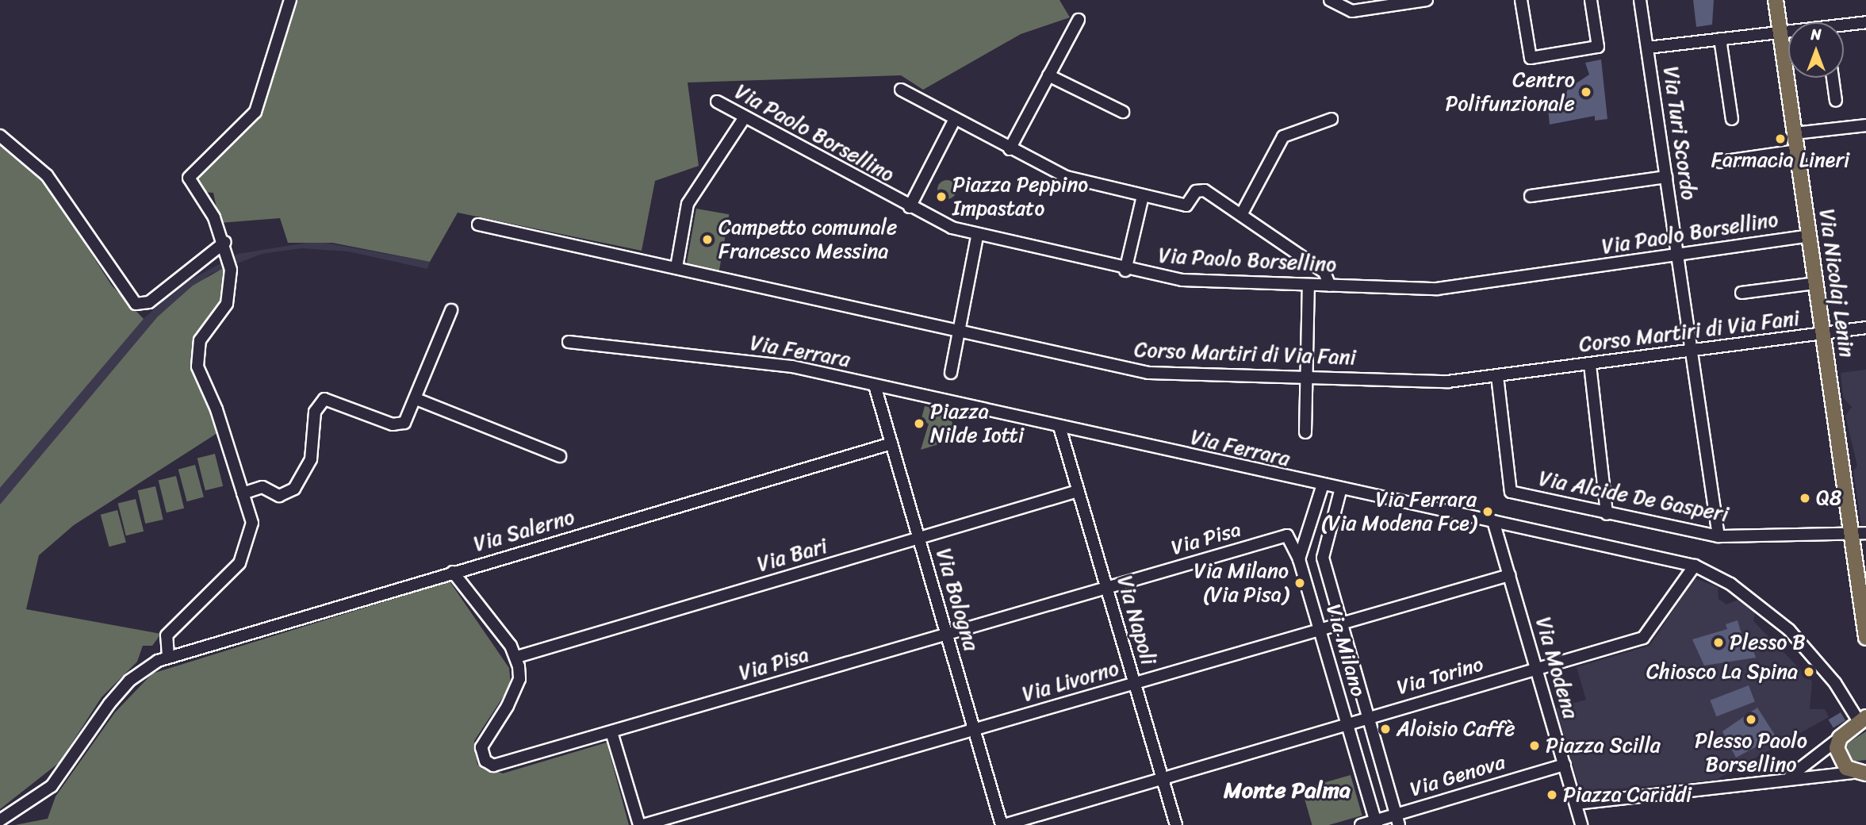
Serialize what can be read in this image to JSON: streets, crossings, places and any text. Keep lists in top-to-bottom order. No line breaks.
{"streets":{"main road":["Via Nicolaj Lenin"],"street":["Via Paolo Borsellino","Via Turi Scordo","Corso Martiri di Via Fani","Via Ferrara","Via Alcide De Gasperi","Via Salerno","Via Pisa","Via Bari","Via Bologna","Via Napoli","Via Milano","Via Modena","Via Torino","Via Livorno","Via Genova"]},"crossings":[["Via Paolo Borsellino","Via Turi Scordo"],["Via Paolo Borsellino","Via Nicolaj Lenin"],["Via Turi Scordo","Corso Martiri di Via Fani"],["Via Turi Scordo","Via Alcide De Gasperi"],["Via Nicolaj Lenin","Corso Martiri di Via Fani"],["Via Nicolaj Lenin","Via Alcide De Gasperi"],["Corso Martiri di Via Fani","Via Alcide De Gasperi"],["Via Ferrara","Via Bologna"],["Via Ferrara","Via Napoli"],["Via Ferrara","Via Milano"],["Via Ferrara","Via Modena"],["Via Ferrara","Via Torino"],["Via Salerno","Via Bologna"],["Via Pisa","Via Bari"],["Via Pisa","Via Bologna"],["Via Pisa","Via Napoli"],["Via Pisa","Via Milano"],["Via Bari","Via Bologna"],["Via Bari","Via Napoli"],["Via Bologna","Via Torino"],["Via Bologna","Via Livorno"],["Via Napoli","Via Torino"],["Via Napoli","Via Livorno"],["Via Milano","Via Torino"],["Via Milano","Via Livorno"],["Via Milano","Via Genova"],["Via Modena","Via Torino"],["Via Modena","Via Livorno"],["Via Modena","Via Genova"]],"districts":["Monte Palma"],"places":["Centro Polifunzionale","Farmacia Lineri","Piazza Peppino Impastato","Campetto comunale Francesco Messina","Piazza Nilde Iotti","Q8","Via Ferrara (Via Modena Fce)","Via Milano (Via Pisa)","Plesso B","Chiosco La Spina","Plesso Paolo Borsellino","Aloisio Caffè","Piazza Scilla","Piazza Cariddi"],"north":"top"}
